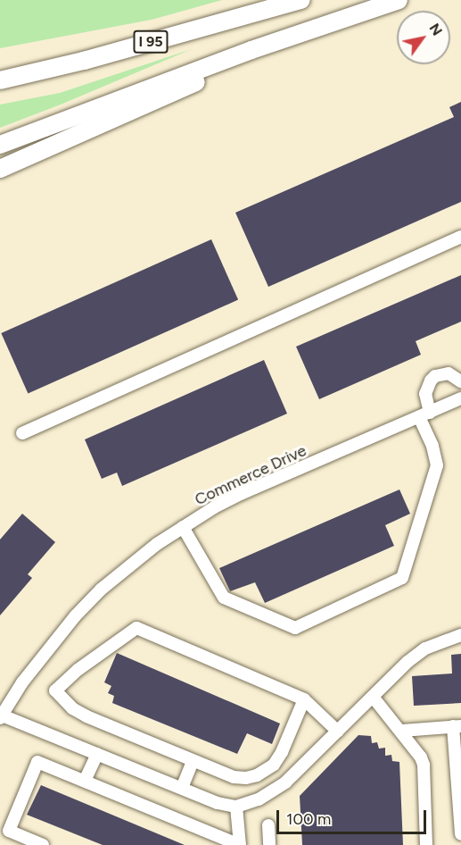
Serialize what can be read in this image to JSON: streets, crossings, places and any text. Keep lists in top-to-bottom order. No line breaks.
{"streets":{"highway":["I 95"],"street":["Commerce Drive"]},"scale_bar":"100 m","north":"top right"}
